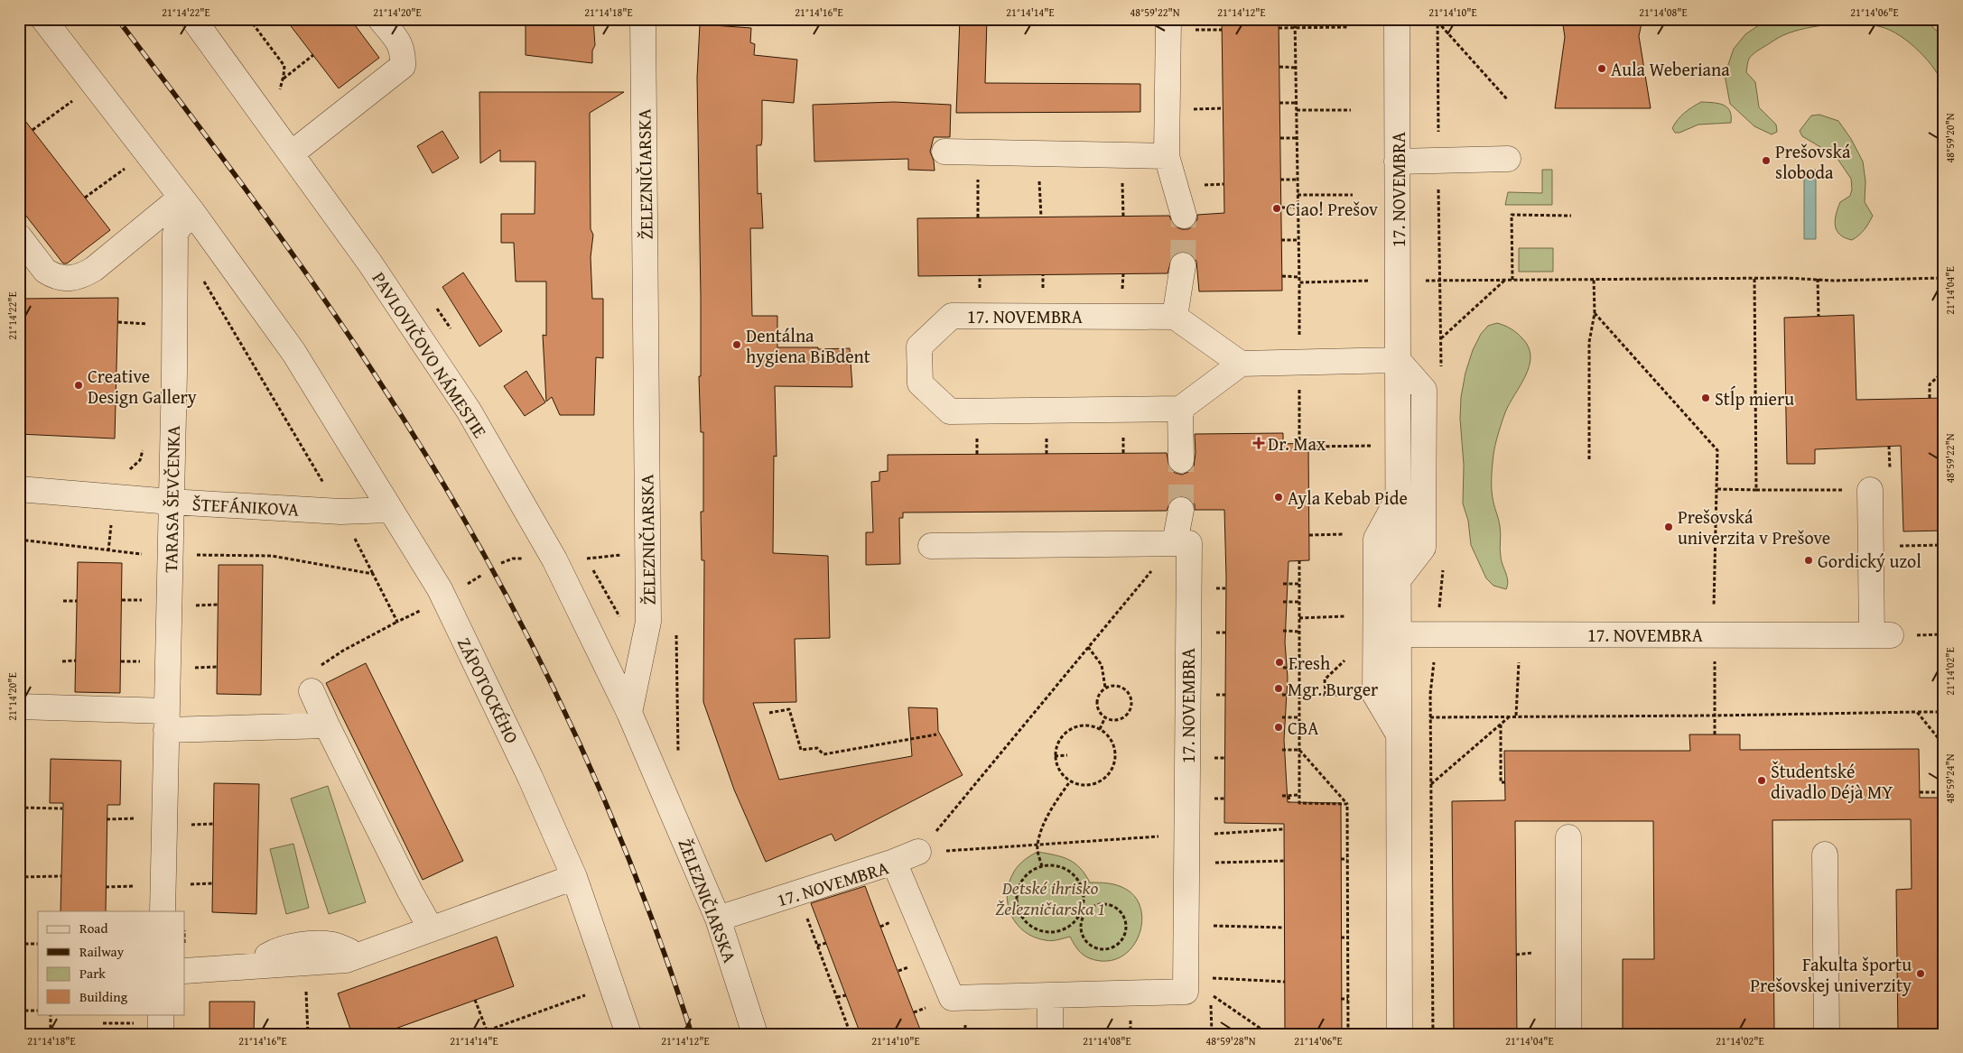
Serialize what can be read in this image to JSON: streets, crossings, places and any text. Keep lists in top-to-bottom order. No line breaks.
{"streets":{"street":["ŽELEZNIČIARSKA","17. NOVEMBRA","PAVLOVIČOVO NÁMESTIE","TARASA ŠEVČENKA","ŠTEFÁNIKOVA","ZÁPOTOCKÉHO"]},"crossings":[["ŽELEZNIČIARSKA","17. NOVEMBRA"],["ŽELEZNIČIARSKA","PAVLOVIČOVO NÁMESTIE"],["TARASA ŠEVČENKA","ŠTEFÁNIKOVA"],["ŠTEFÁNIKOVA","ZÁPOTOCKÉHO"]],"parks":["Detské ihrisko Železničiarska 1"],"places":{"other":["Aula Weberiana","Prešovská sloboda","Ciao! Prešov","Dentálna hygiena BiBdent","Creative Design Gallery","Stĺp mieru","Ayla Kebab Pide","Prešovská univerzita v Prešove","Gordický uzol","Fresh","Mgr. Burger","CBA","Študentské divadlo Déjà MY","Fakulta športu Prešovskej univerzity"],"health":["Dr. Max"]},"legend":["Road","Railway","Park","Building"],"coordinates":["21°14'22\"E","21°14'20\"E","21°14'18\"E","21°14'16\"E","21°14'14\"E","48°59'22\"N","21°14'12\"E","21°14'10\"E","21°14'08\"E","21°14'06\"E","48°59'20\"N","21°14'04\"E","21°14'02\"E","48°59'24\"N","48°59'28\"N"]}
